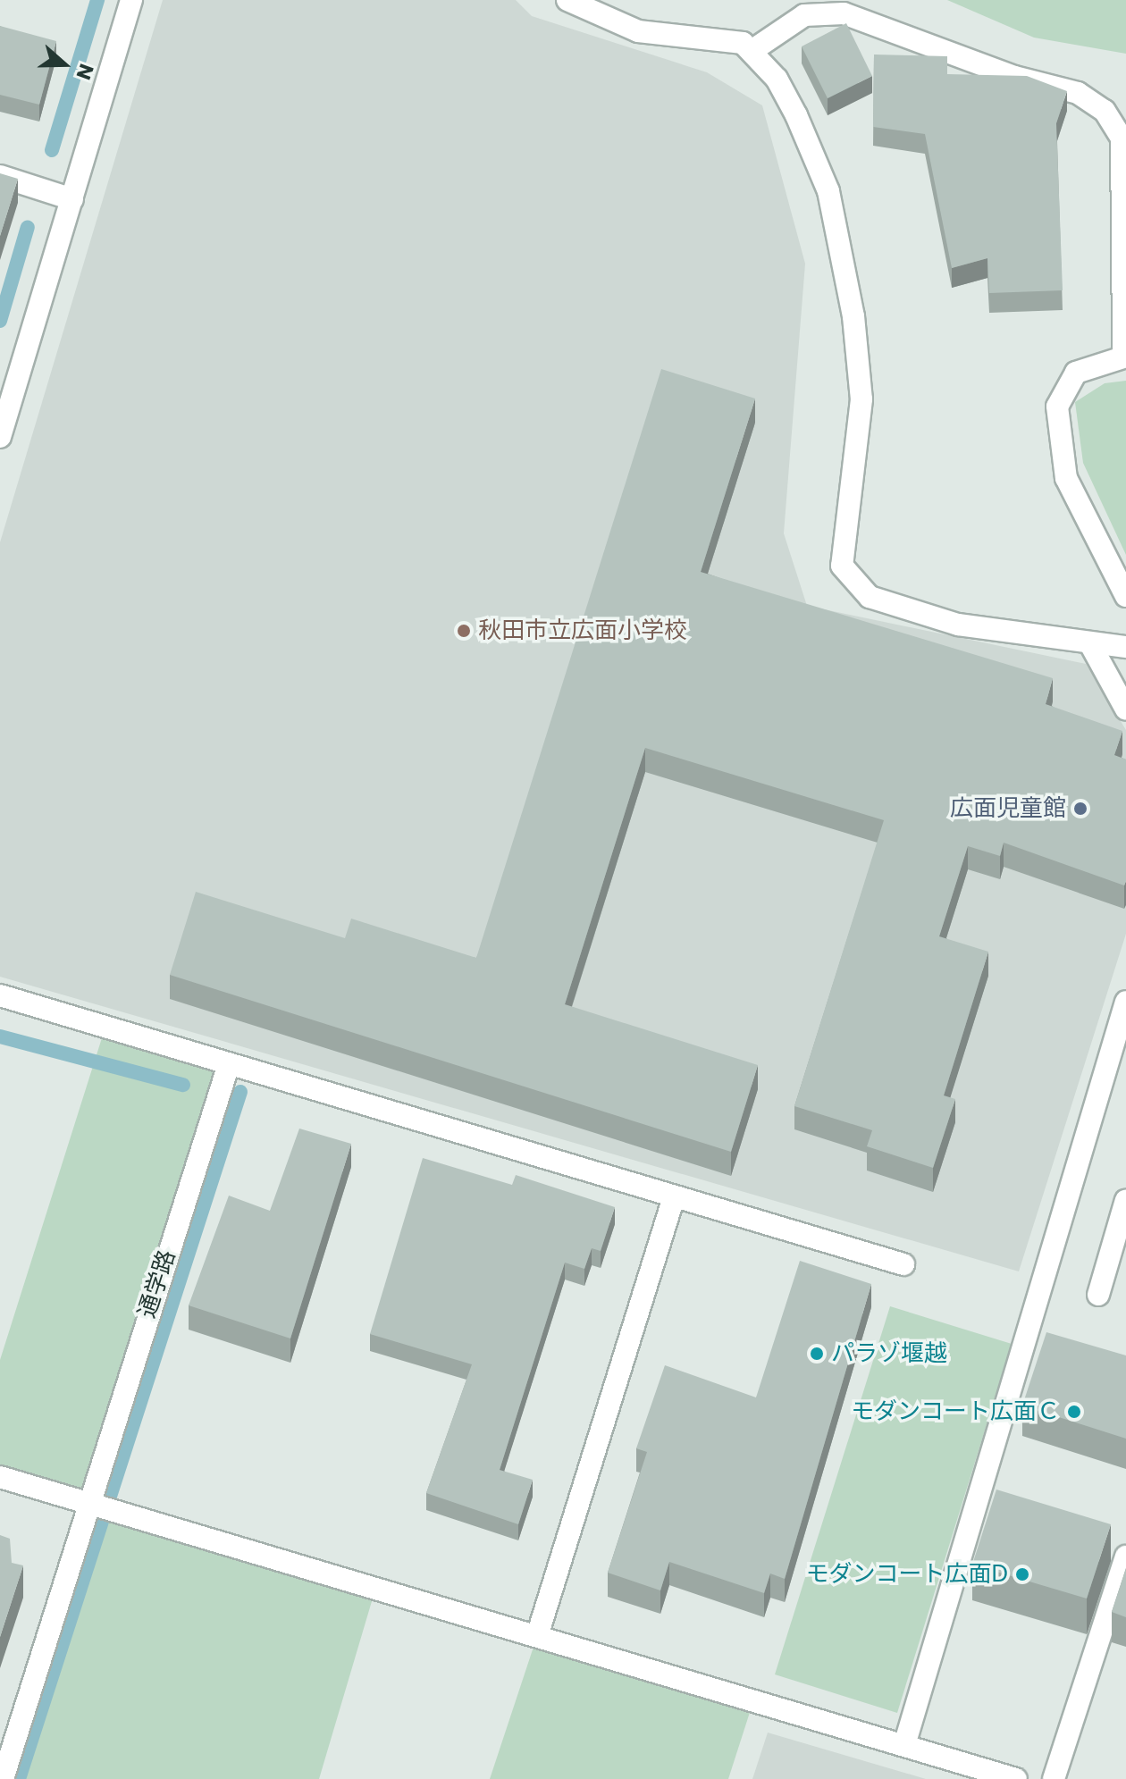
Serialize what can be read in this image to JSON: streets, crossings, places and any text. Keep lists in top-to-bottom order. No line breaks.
{"streets":{"street":["通学路"]},"places":["秋田市立広面小学校","広面児童館","パラゾ堰越","モダンコート広面Ｃ","モダンコート広面D"],"north":"right"}
